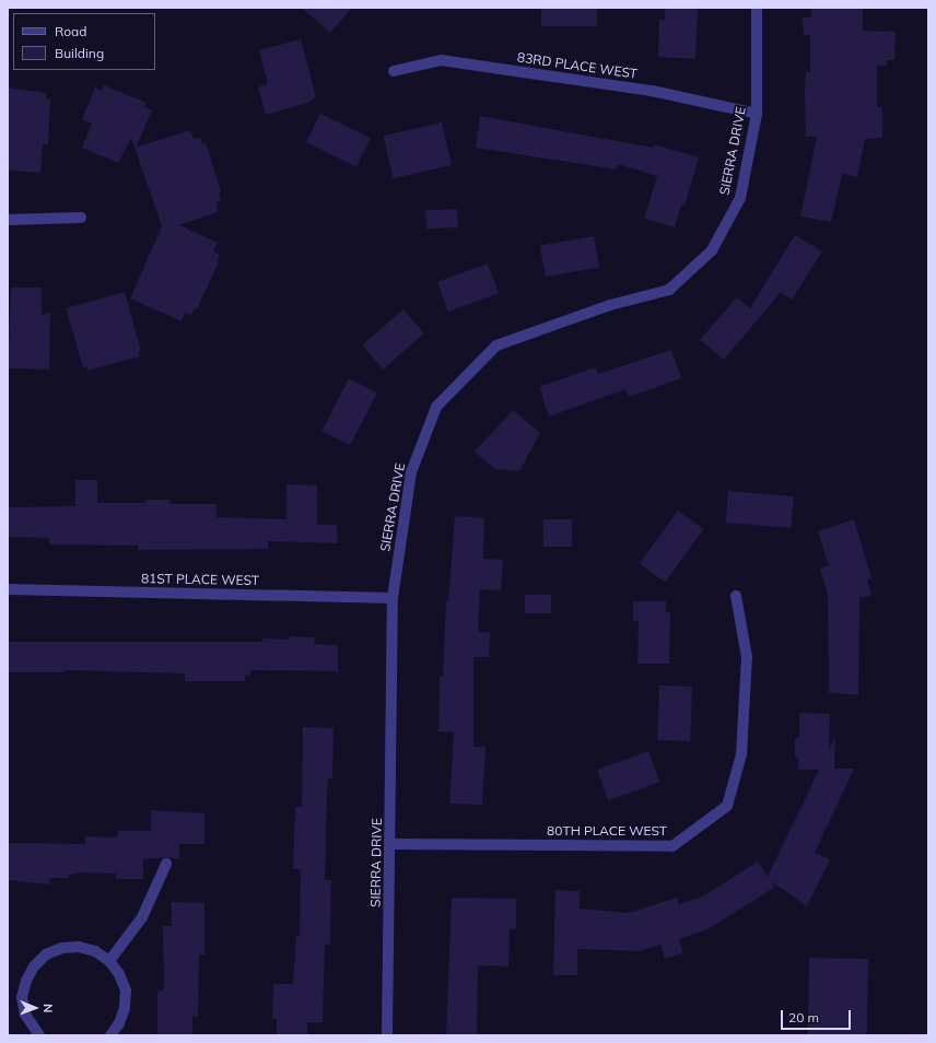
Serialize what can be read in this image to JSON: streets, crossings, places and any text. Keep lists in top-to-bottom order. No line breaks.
{"streets":{"street":["83RD PLACE WEST","SIERRA DRIVE","81ST PLACE WEST","80TH PLACE WEST"]},"crossings":[["83RD PLACE WEST","SIERRA DRIVE"],["SIERRA DRIVE","81ST PLACE WEST"],["SIERRA DRIVE","80TH PLACE WEST"]],"legend":["Road","Building"],"scale_bar":"20 m","north":"right"}
